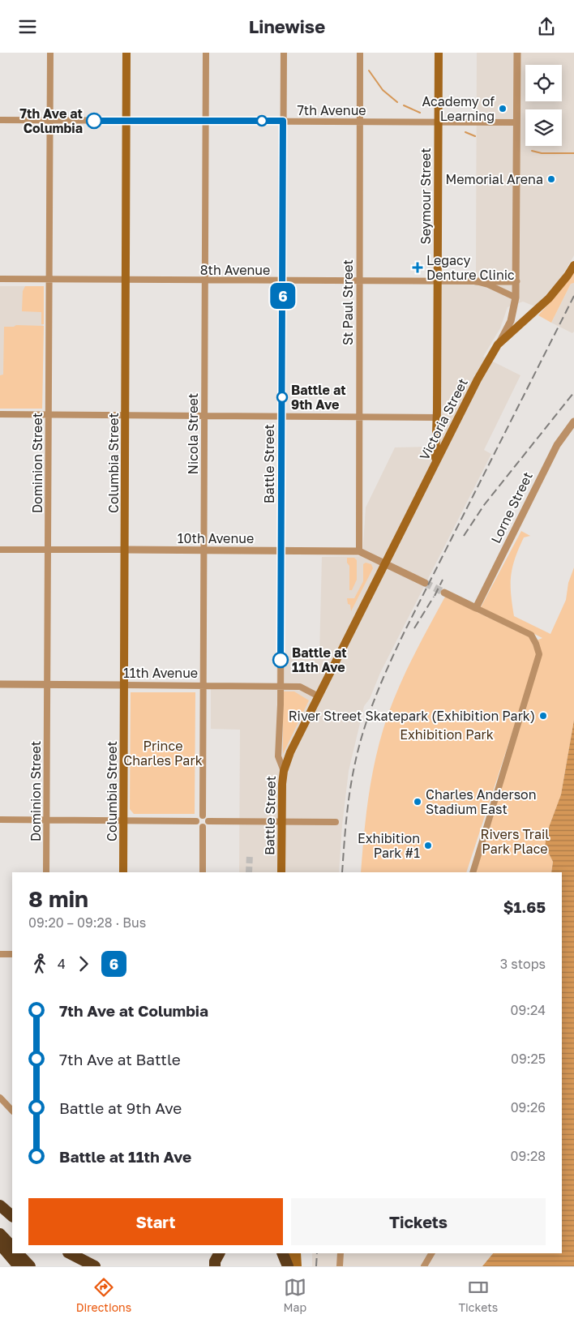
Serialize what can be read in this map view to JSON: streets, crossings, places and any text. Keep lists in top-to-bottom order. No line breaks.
{"streets":{"main road":["Seymour Street","Victoria Street","Columbia Street","Battle Street"],"street":["7th Avenue","8th Avenue","St Paul Street","Nicola Street","Dominion Street","Lorne Street","10th Avenue","11th Avenue"]},"crossings":[["7th Avenue","Seymour Street"],["7th Avenue","St Paul Street"],["7th Avenue","Victoria Street"],["7th Avenue","Nicola Street"],["7th Avenue","Dominion Street"],["7th Avenue","Columbia Street"],["7th Avenue","Battle Street"],["Seymour Street","8th Avenue"],["Seymour Street","Victoria Street"],["8th Avenue","St Paul Street"],["8th Avenue","Victoria Street"],["8th Avenue","Nicola Street"],["8th Avenue","Dominion Street"],["8th Avenue","Columbia Street"],["8th Avenue","Battle Street"],["St Paul Street","10th Avenue"],["Victoria Street","Battle Street"],["Victoria Street","10th Avenue"],["Victoria Street","11th Avenue"],["Nicola Street","10th Avenue"],["Nicola Street","11th Avenue"],["Dominion Street","10th Avenue"],["Dominion Street","11th Avenue"],["Columbia Street","10th Avenue"],["Columbia Street","11th Avenue"],["Battle Street","10th Avenue"],["Battle Street","11th Avenue"]],"parks":["Exhibition Park","Prince Charles Park","Rivers Trail Park Place"],"places":{"other":["Academy of Learning","7th Ave at Columbia","Memorial Arena","Battle at 9th Ave","Battle at 11th Ave","River Street Skatepark (Exhibition Park)","Charles Anderson Stadium East","Exhibition Park #1"],"health":["Legacy Denture Clinic"]},"lines":["bus line 6"],"page":{"header":"Linewise","on_map":"6","heading":["8 min","09:20 – 09:28 · Bus","$1.65"],"legs":["4","6","3 stops"],"list":[{"name":"7th Ave at Columbia","value":"09:24"},{"name":"7th Ave at Battle","value":"09:25"},{"name":"Battle at 9th Ave","value":"09:26"},{"name":"Battle at 11th Ave","value":"09:28"}],"buttons":["Start","Tickets"],"tabs":["Directions","Map","Tickets"]}}
